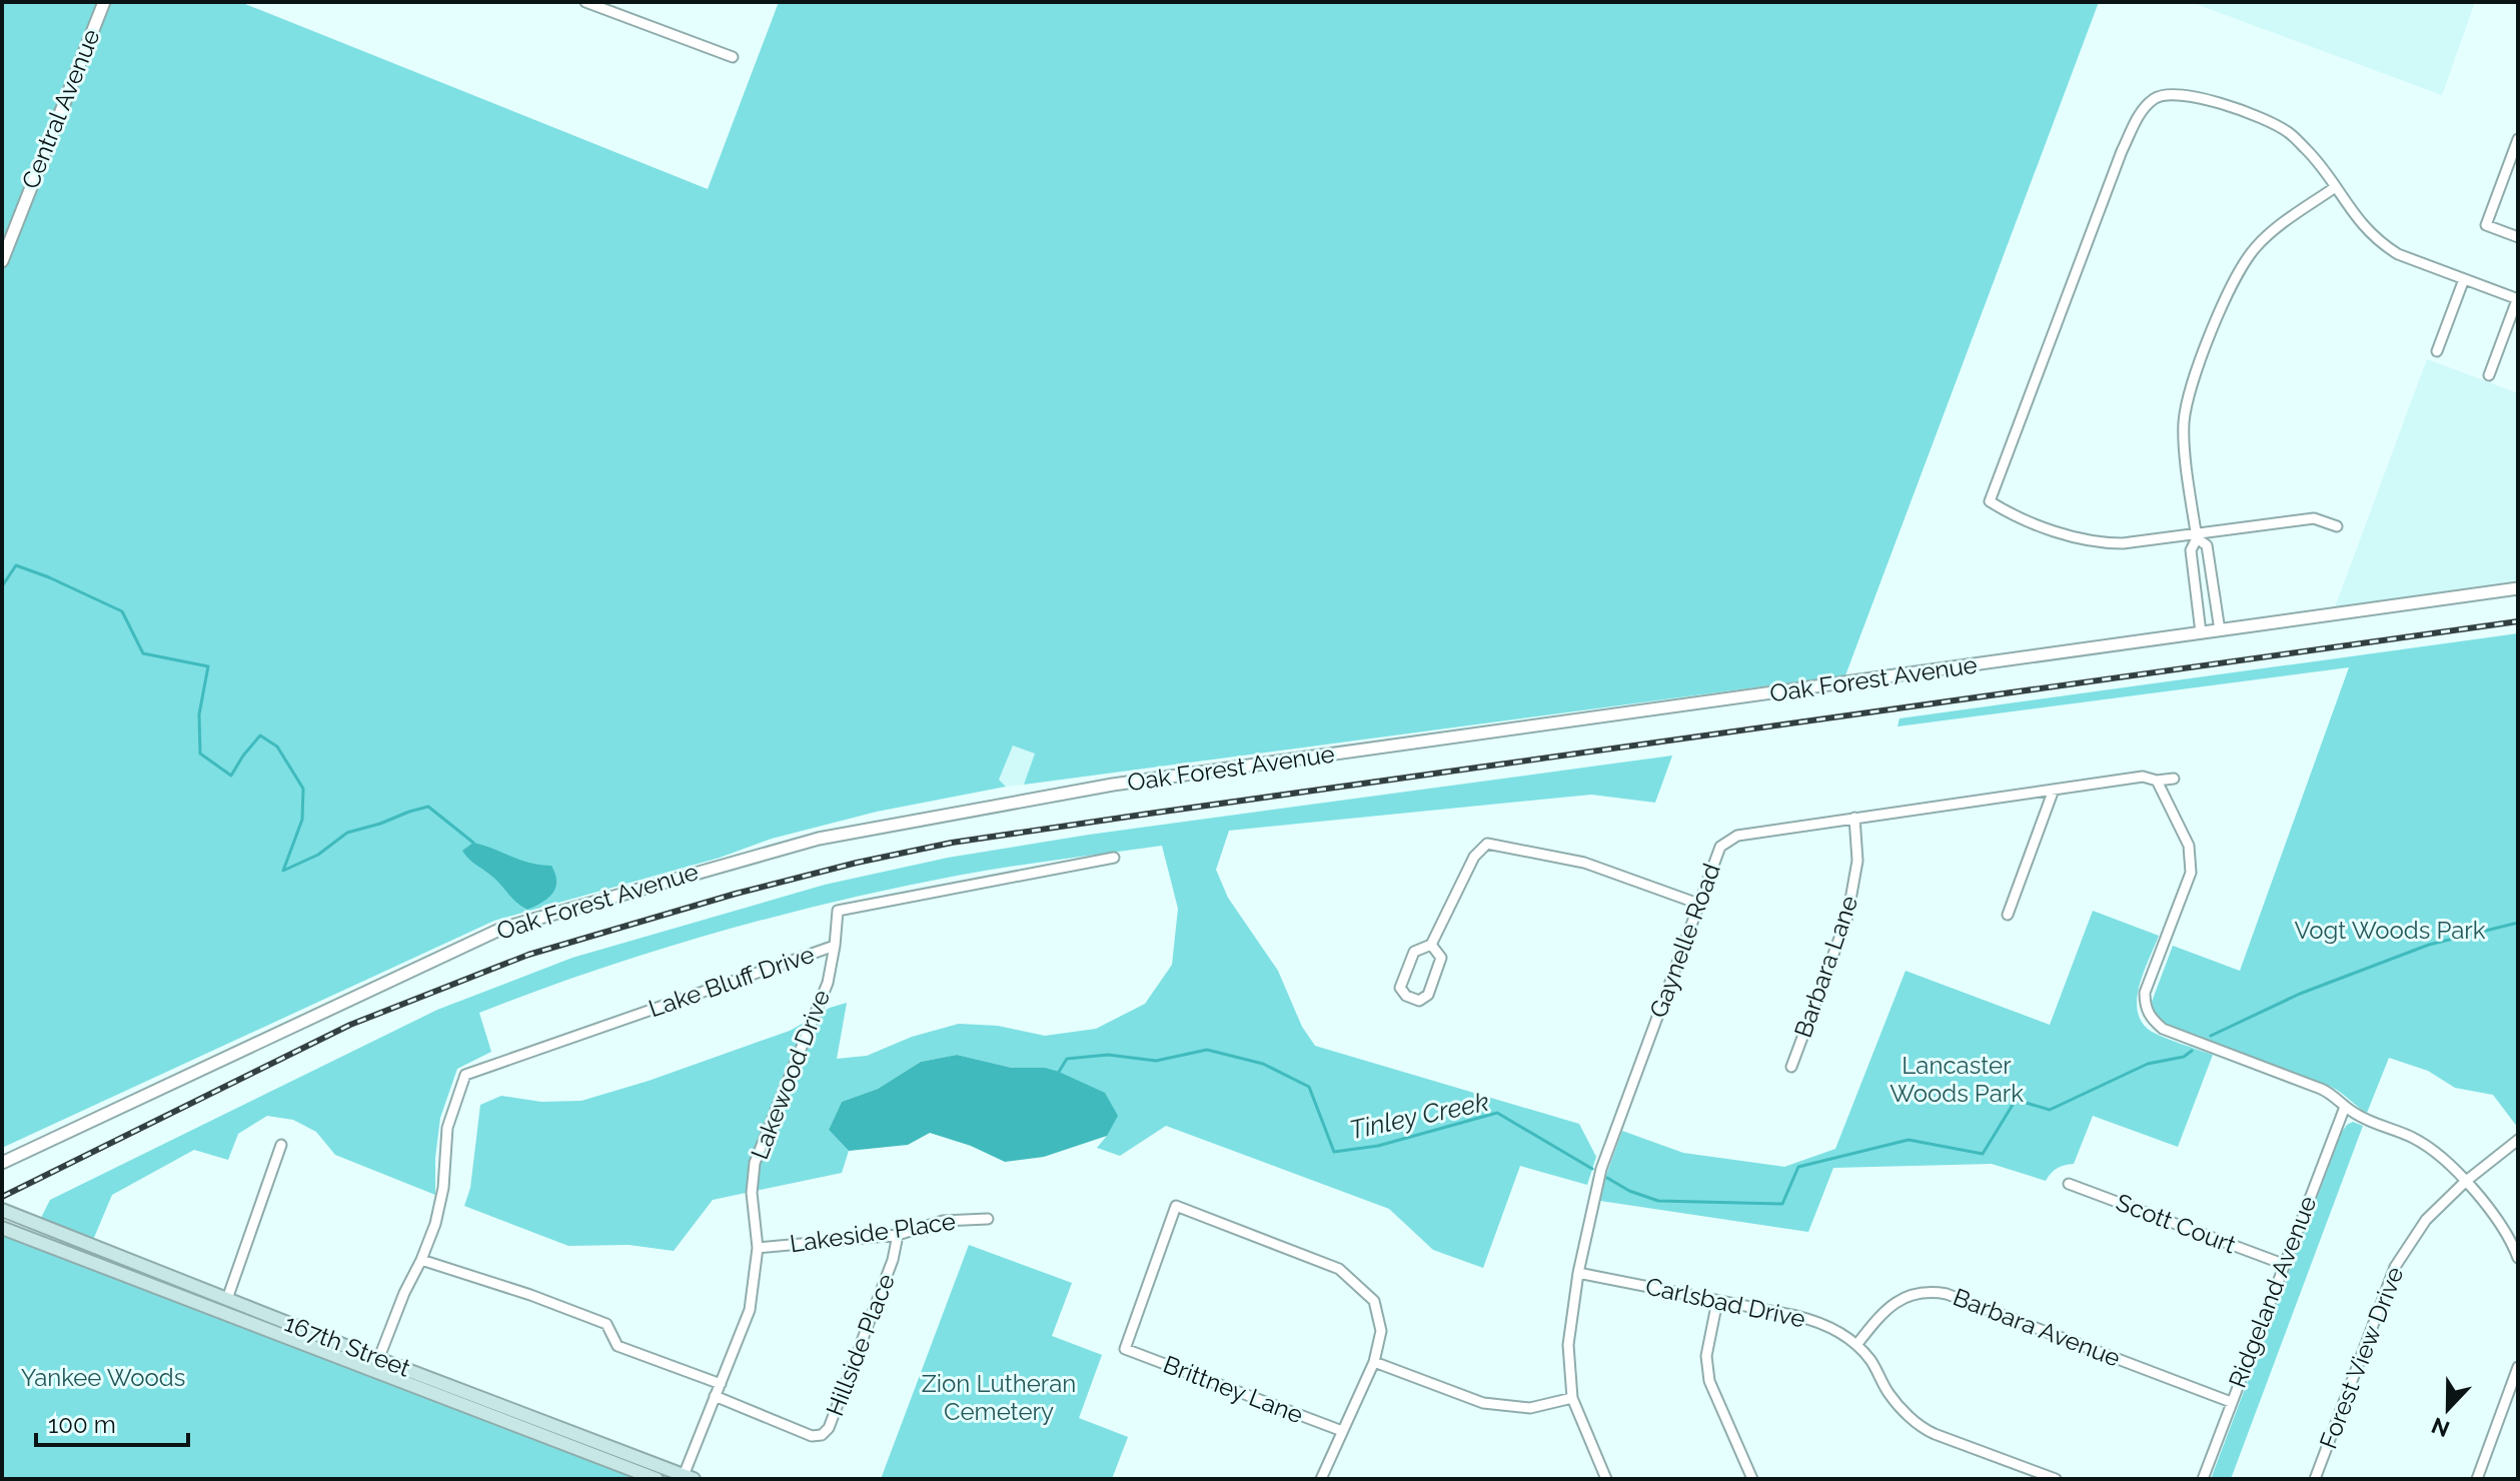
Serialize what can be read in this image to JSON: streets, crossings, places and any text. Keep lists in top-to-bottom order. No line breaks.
{"streets":{"main road":["167th Street"],"street":["Central Avenue","Oak Forest Avenue","Gaynelle Road","Barbara Lane","Lake Bluff Drive","Lakewood Drive","Scott Court","Lakeside Place","Ridgeland Avenue","Carlsbad Drive","Barbara Avenue","Hillside Place","Forest View Drive","Brittney Lane"]},"crossings":[["Gaynelle Road","Barbara Lane"],["Gaynelle Road","Carlsbad Drive"],["Lake Bluff Drive","Lakewood Drive"],["Lakewood Drive","Lakeside Place"],["Lakewood Drive","Hillside Place"],["Lakewood Drive","167th Street"],["Scott Court","Ridgeland Avenue"],["Lakeside Place","Hillside Place"],["Ridgeland Avenue","Barbara Avenue"],["Carlsbad Drive","Barbara Avenue"]],"water":["Tinley Creek"],"parks":["Vogt Woods Park","Lancaster Woods Park","Yankee Woods","Zion Lutheran Cemetery"],"scale_bar":"100 m","north":"bottom"}
